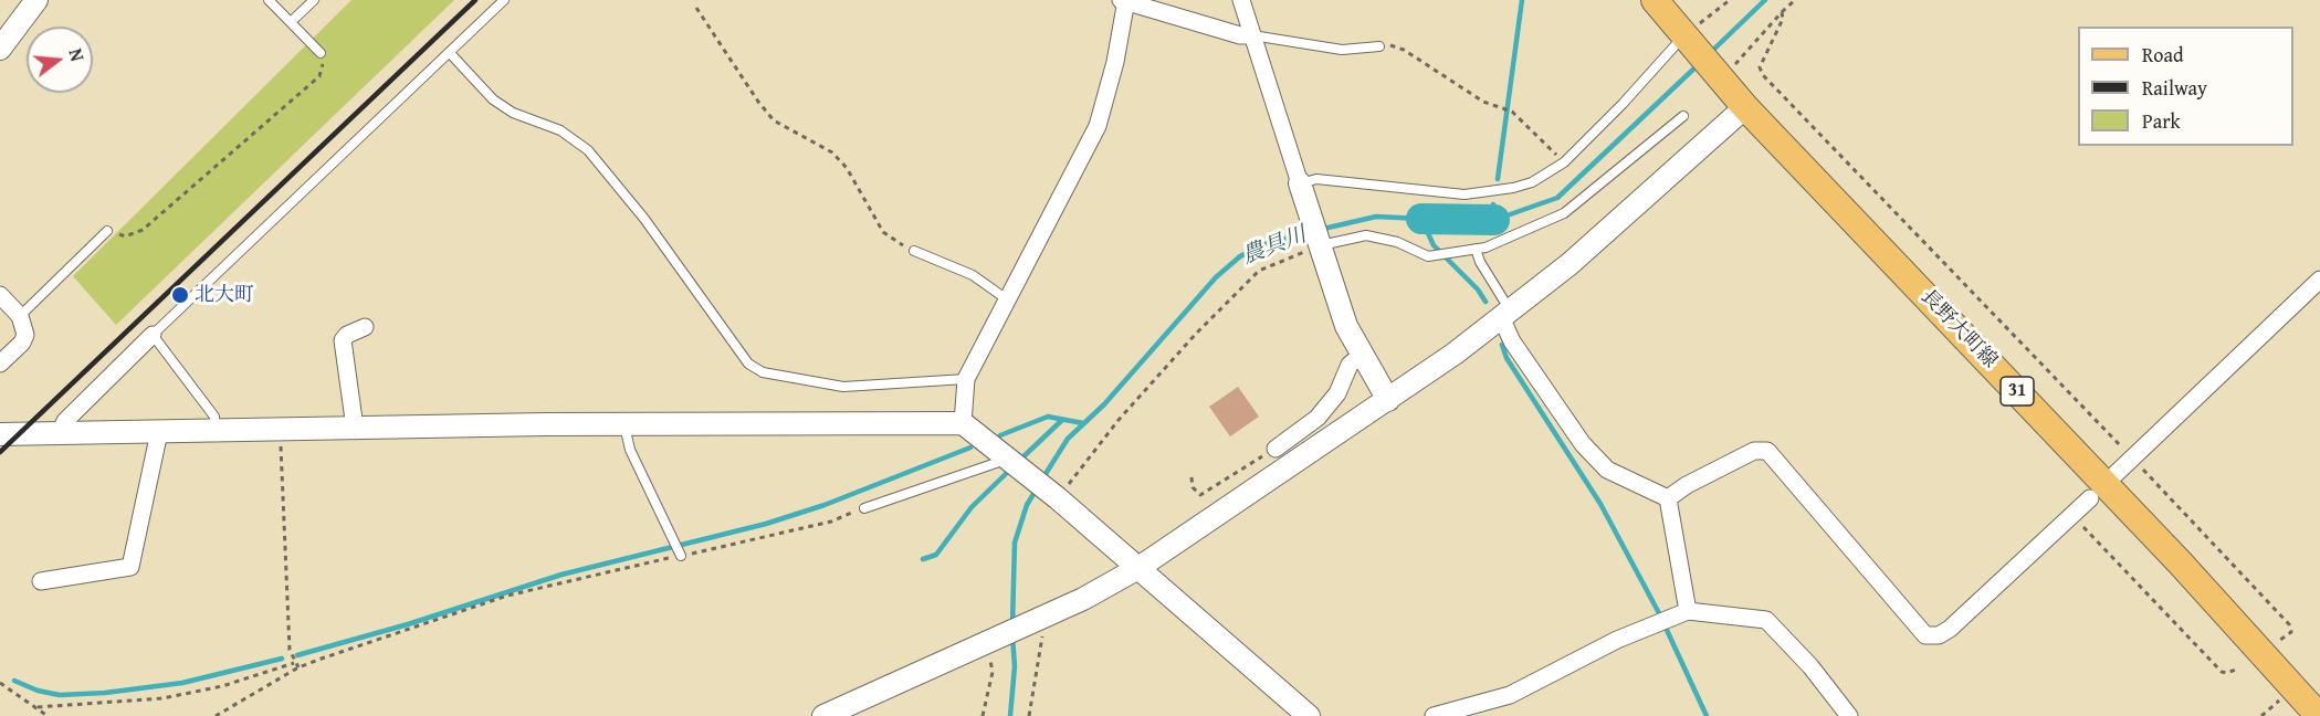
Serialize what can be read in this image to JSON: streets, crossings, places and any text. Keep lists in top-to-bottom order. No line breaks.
{"streets":{"main road":["長野大町線","31"]},"water":["農具川"],"places":["北大町"],"legend":["Road","Railway","Park"],"north":"right"}
